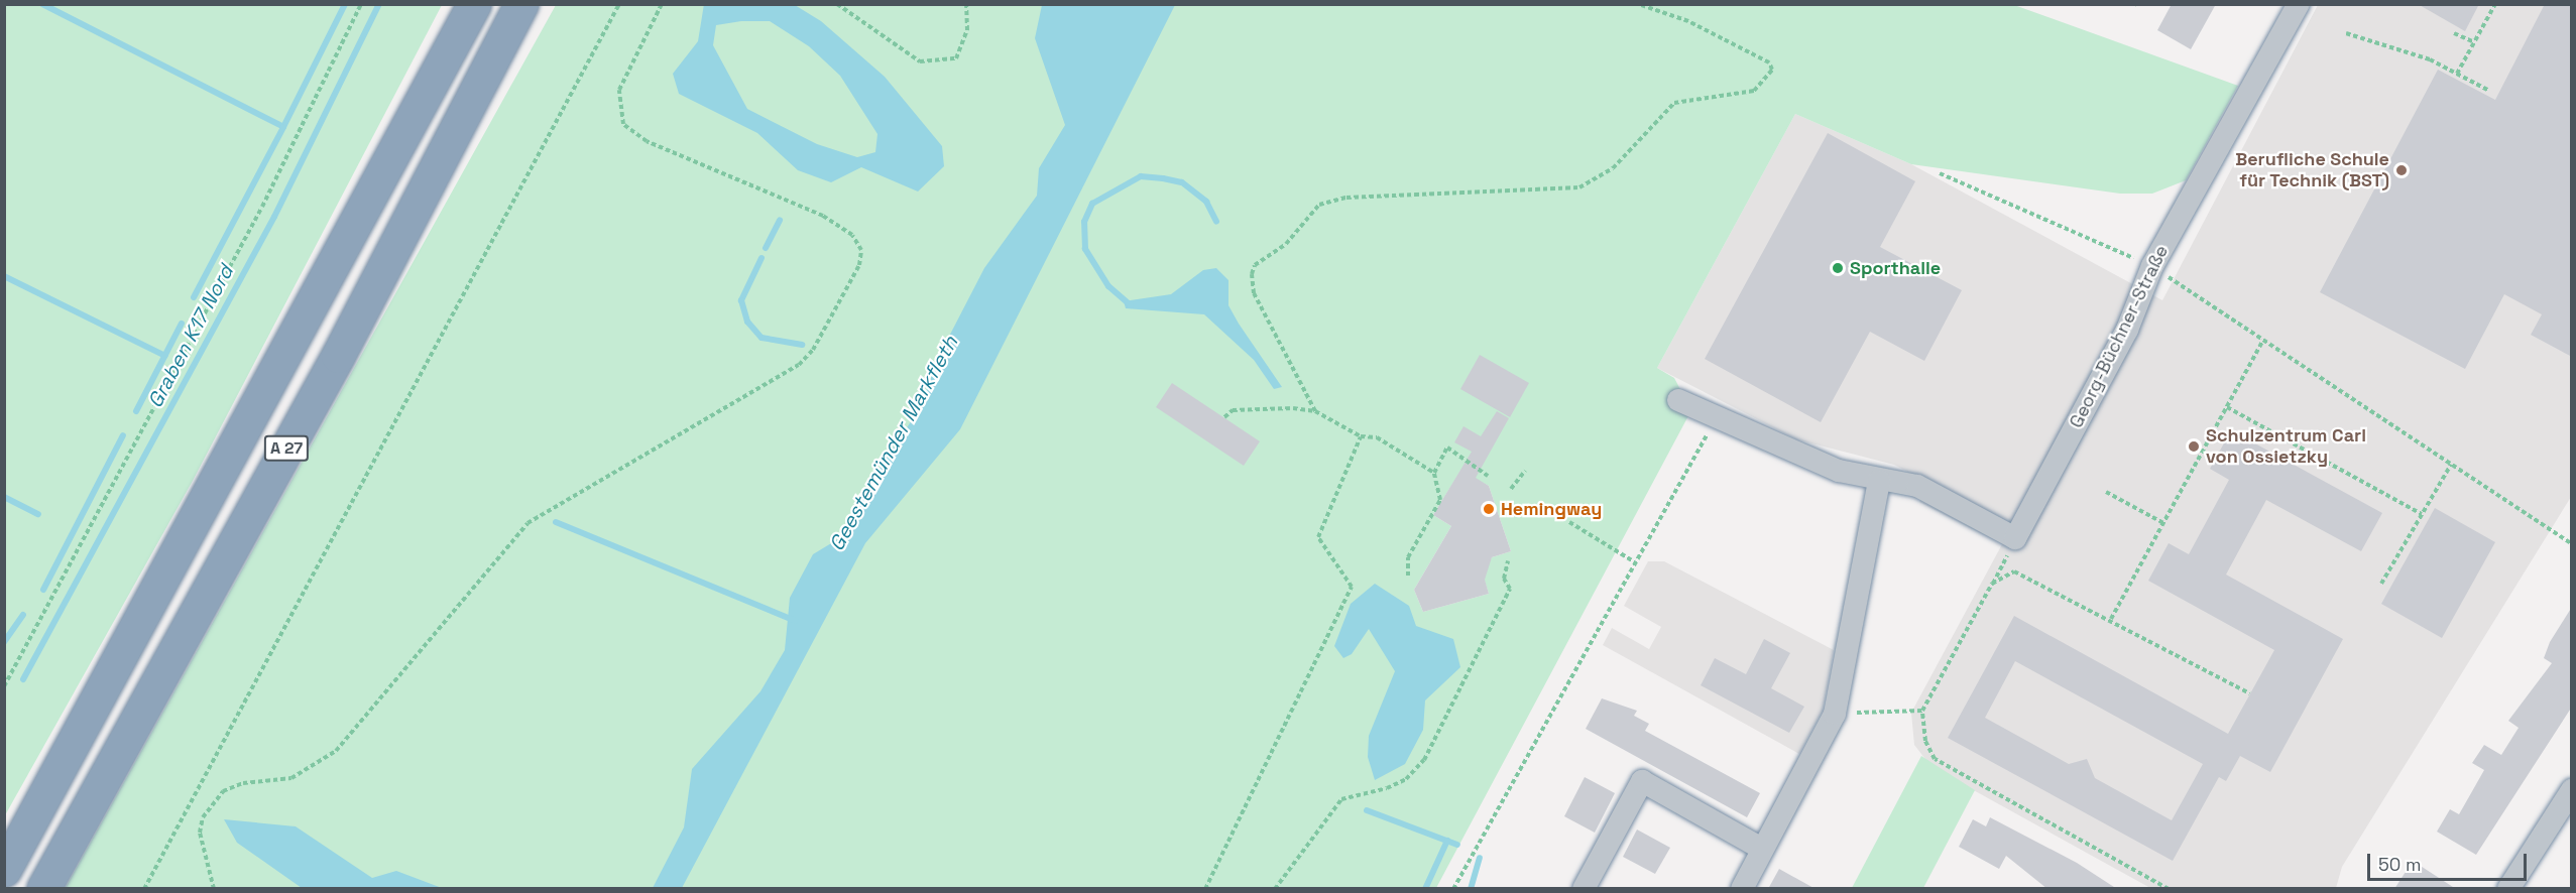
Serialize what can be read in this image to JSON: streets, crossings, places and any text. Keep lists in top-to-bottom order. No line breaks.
{"streets":{"highway":["A 27"],"street":["Georg-Büchner-Straße"]},"water":["Graben K17 Nord","Geestemünder Markfleth"],"places":["Berufliche Schule für Technik (BST)","Sporthalle","Schulzentrum Carl von Ossietzky","Hemingway"],"scale_bar":"50 m"}
